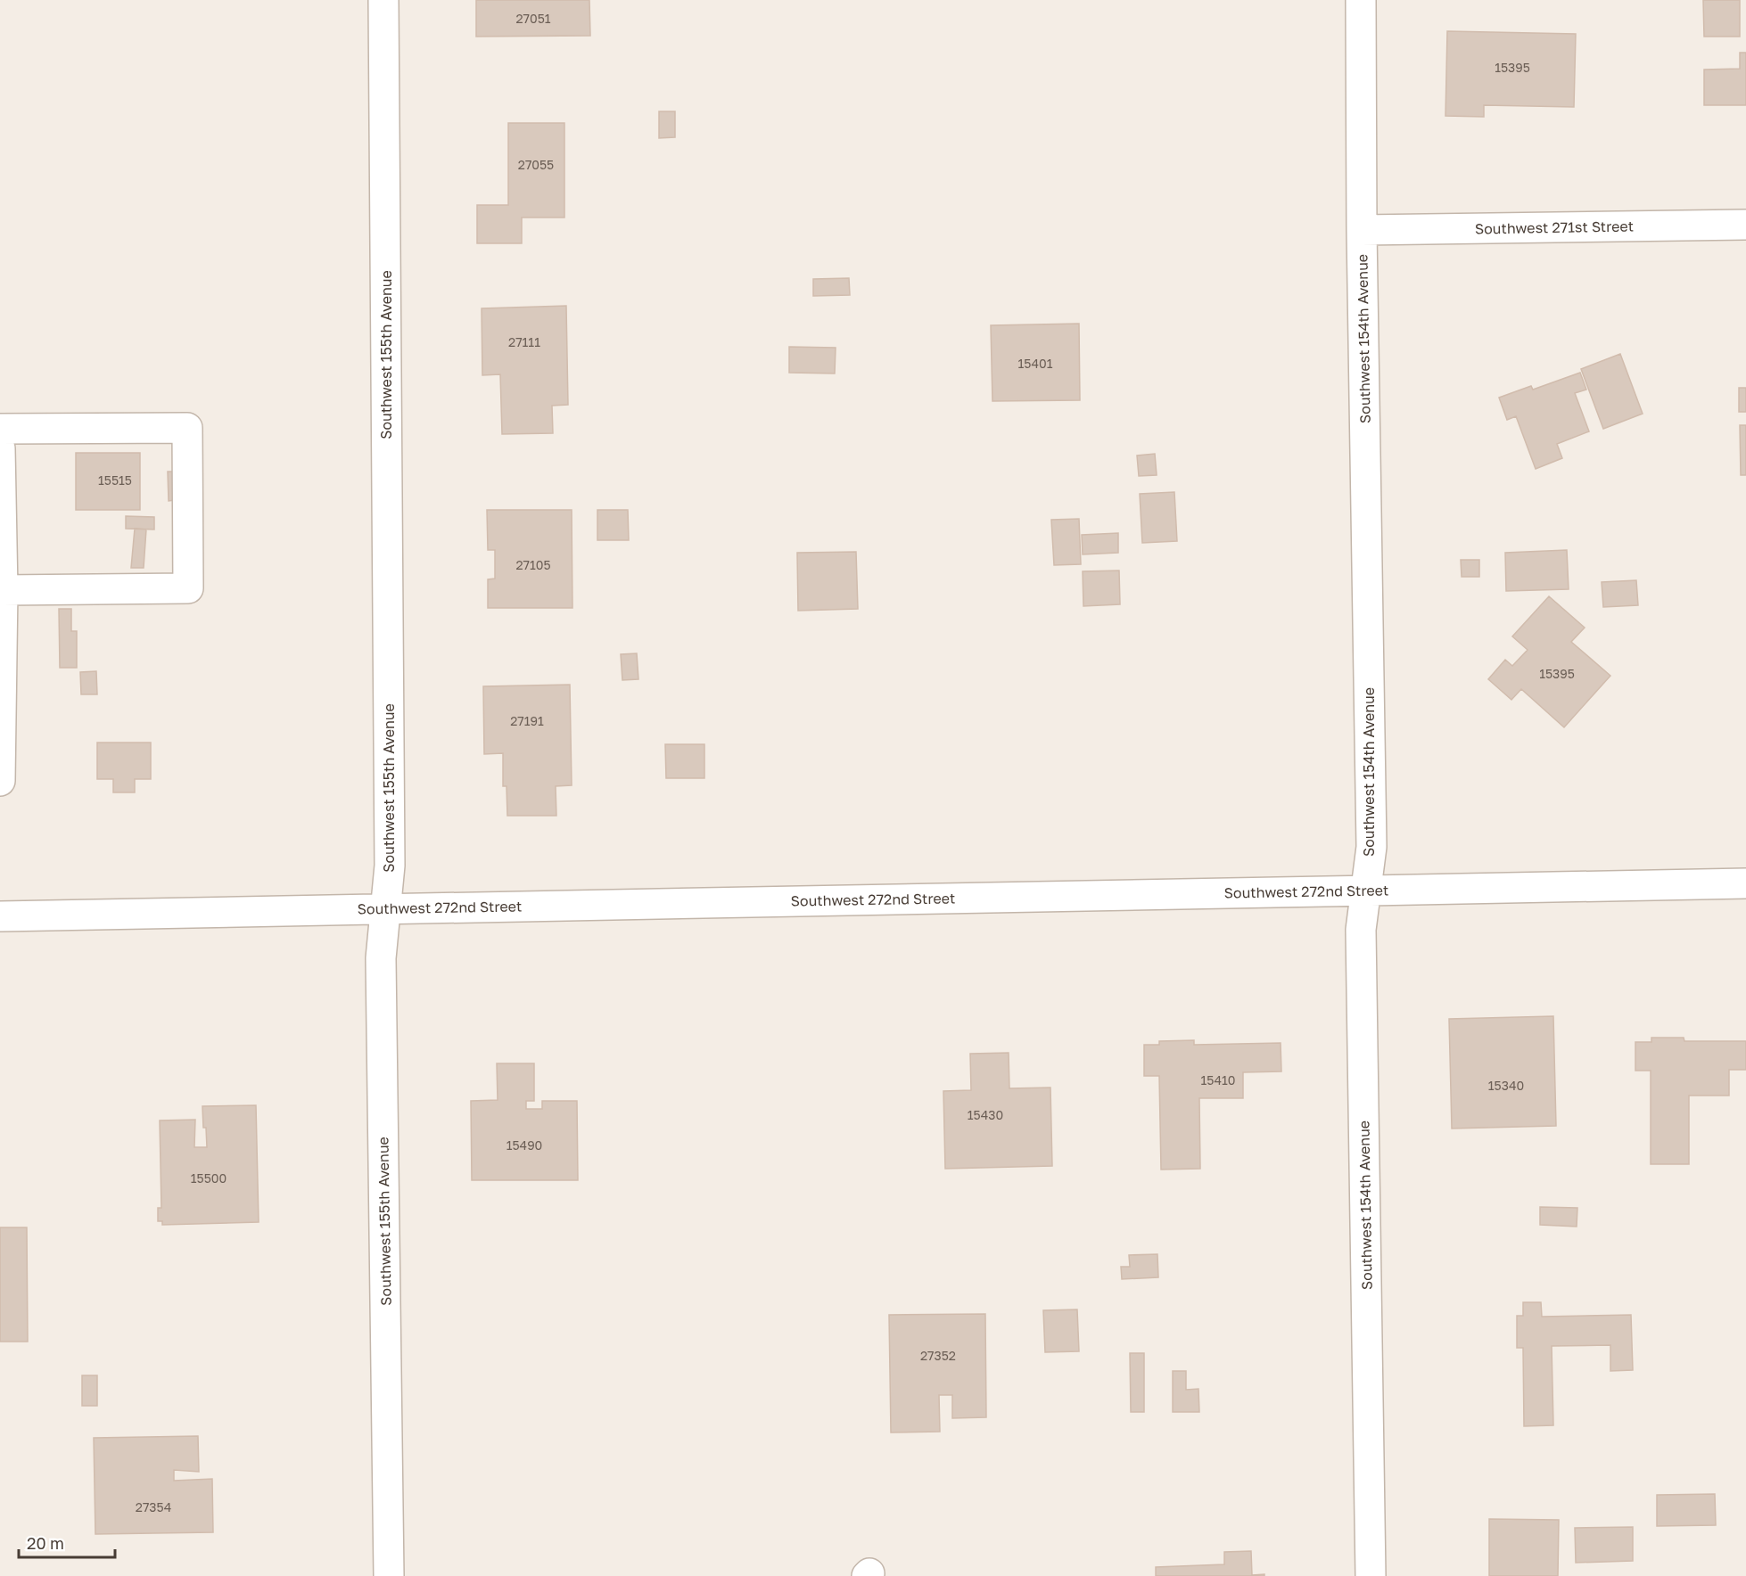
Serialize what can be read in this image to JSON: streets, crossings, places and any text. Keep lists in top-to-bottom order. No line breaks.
{"streets":{"street":["Southwest 271st Street","Southwest 154th Avenue","Southwest 155th Avenue","Southwest 272nd Street"]},"crossings":[["Southwest 271st Street","Southwest 154th Avenue"],["Southwest 154th Avenue","Southwest 272nd Street"],["Southwest 155th Avenue","Southwest 272nd Street"]],"house_numbers":["27051","15395","27055","27111","15401","15515","27105","15395","27191","15410","15340","15430","15490","15500","27352","27354"],"scale_bar":"20 m"}
